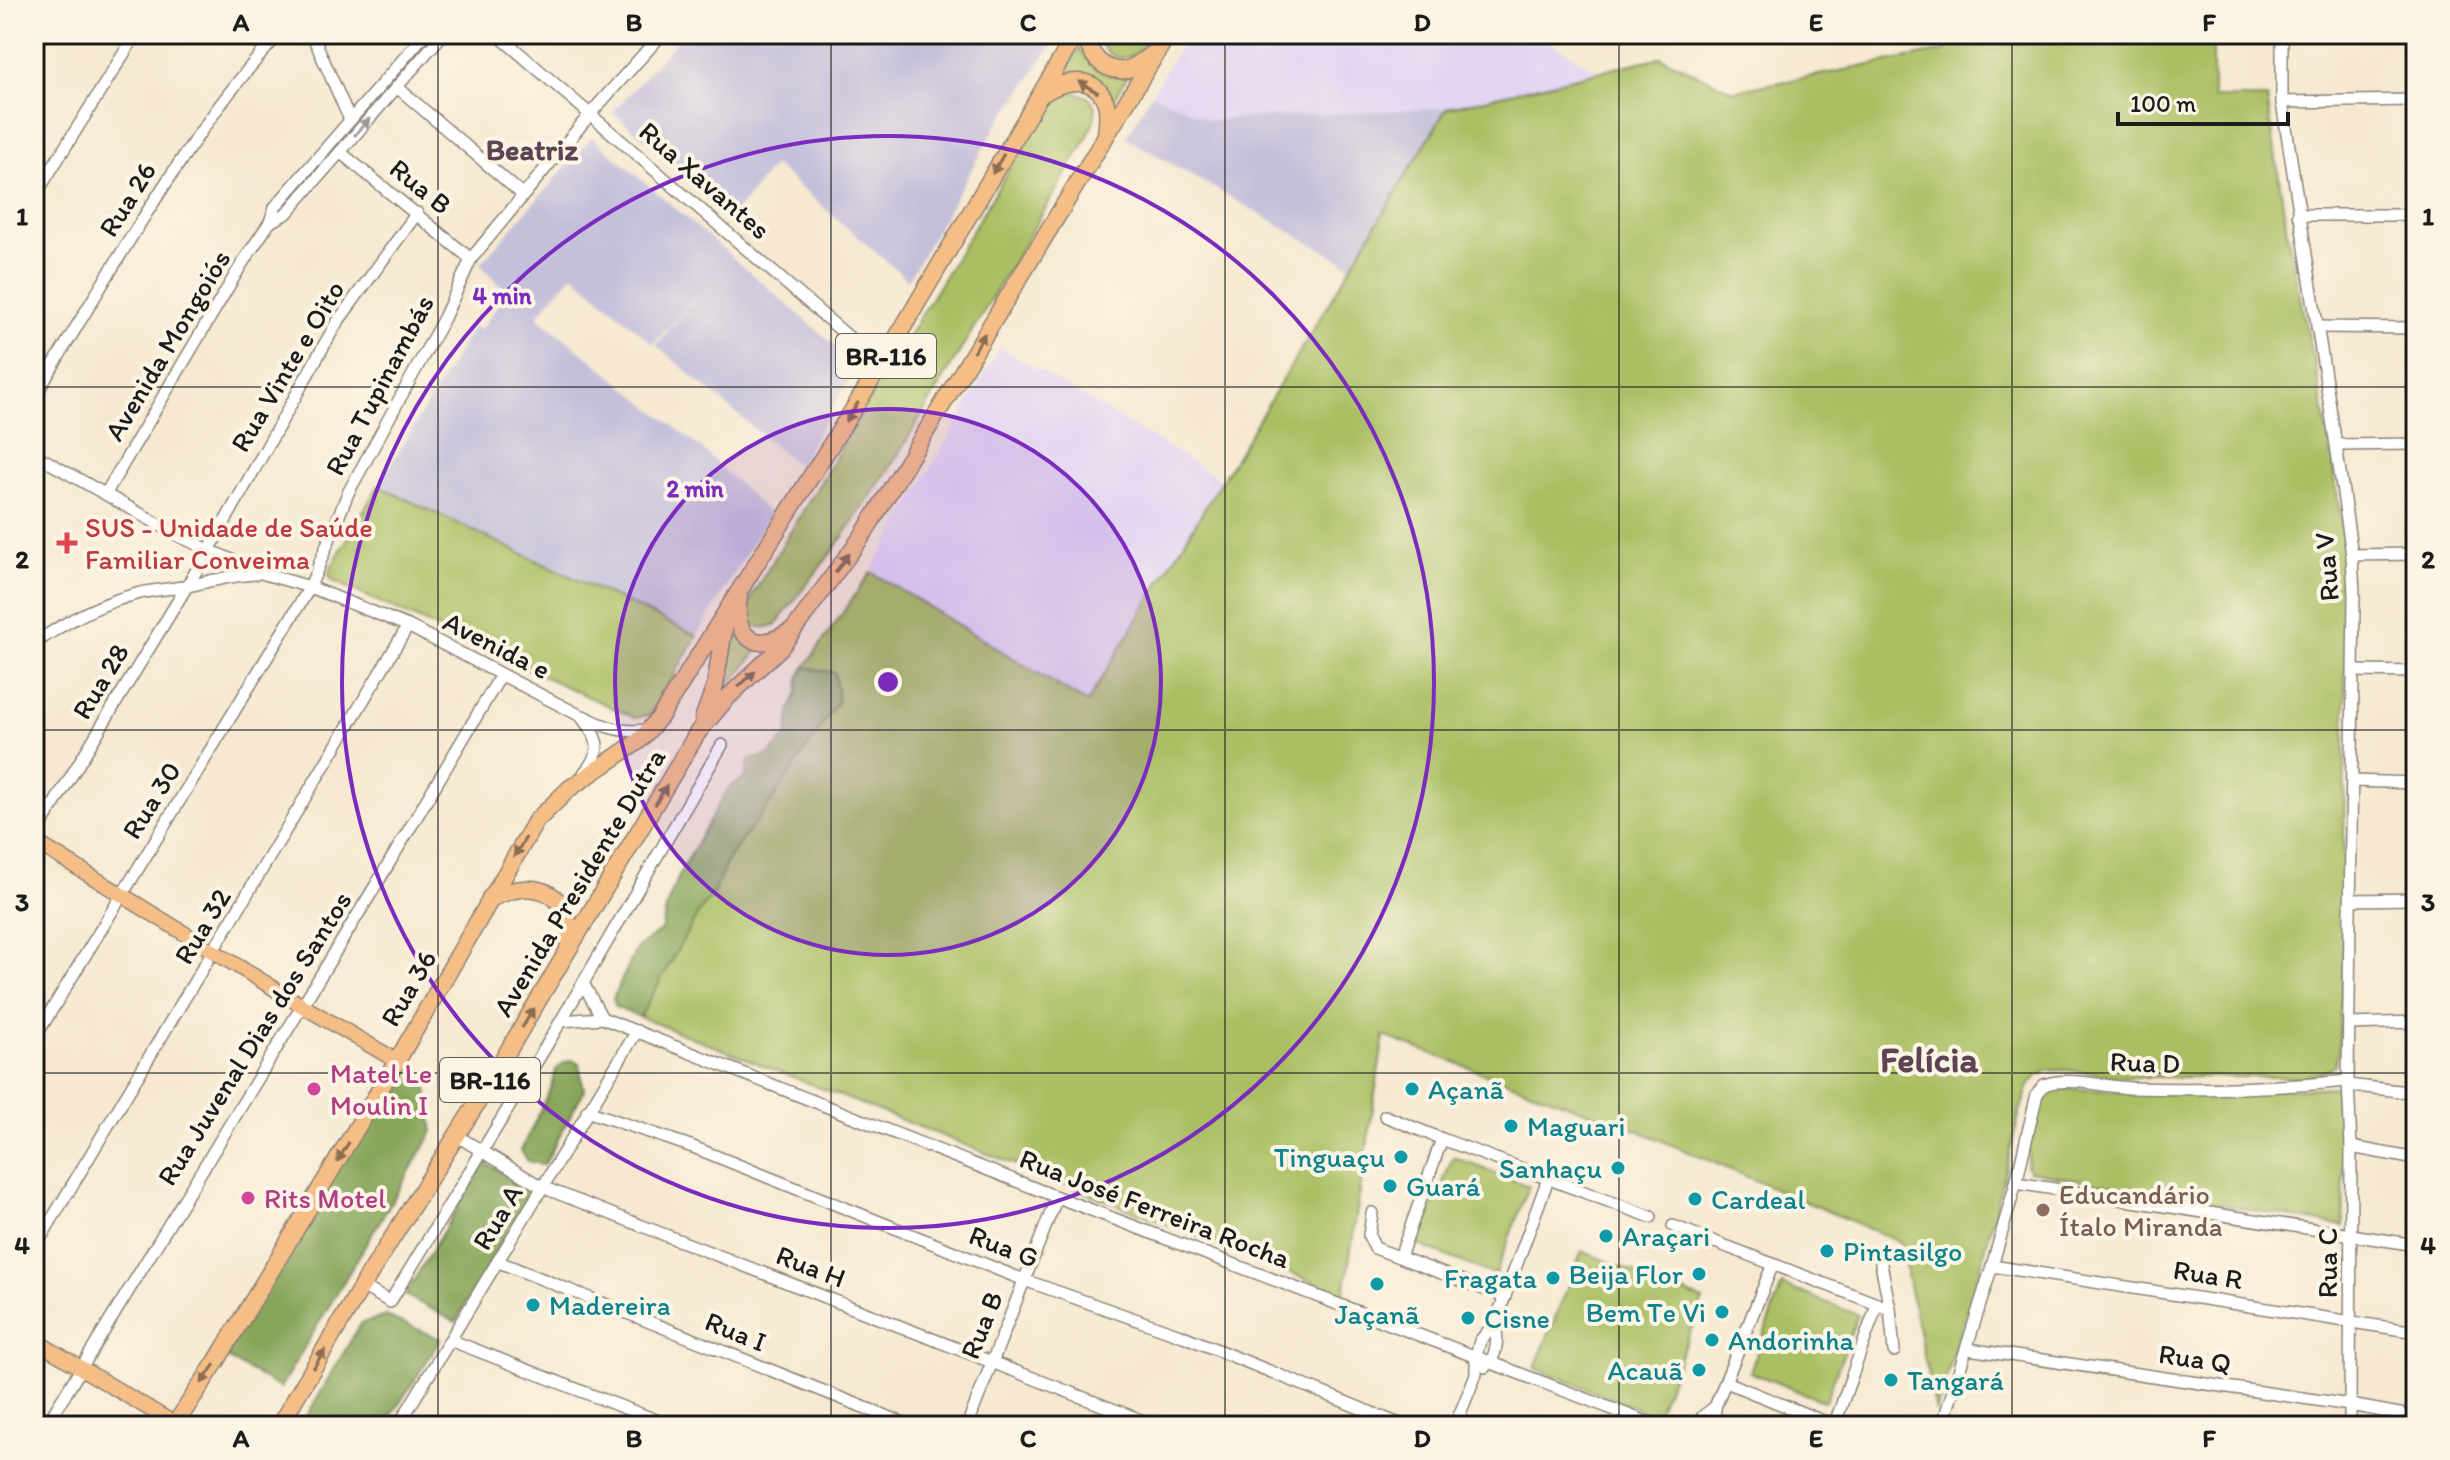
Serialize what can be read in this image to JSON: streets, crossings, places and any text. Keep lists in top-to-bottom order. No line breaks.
{"streets":{"highway":["BR-116","Avenida Presidente Dutra","Rua 36"],"street":["Rua Xavantes","Rua B","Rua 26","Avenida Mongoiós","Rua Vinte e Oito","Rua Tupinambás","Rua V","Avenida e","Rua 28","Rua 30","Rua 32","Rua Juvenal Dias dos Santos","Rua D","Rua José Ferreira Rocha","Rua A","Rua G","Rua C","Rua H","Rua R","Rua I","Rua Q"]},"crossings":[["Rua Xavantes","Rua Tupinambás"],["Rua Xavantes","Avenida Presidente Dutra"],["Rua B","Avenida Mongoiós"],["Rua B","Rua Vinte e Oito"],["Rua B","Rua Tupinambás"],["Rua B","Rua José Ferreira Rocha"],["Rua B","Rua G"],["Rua B","Rua H"],["Rua Vinte e Oito","Rua 28"],["Rua Tupinambás","Avenida e"],["Rua Tupinambás","Rua 30"],["Rua V","Rua D"],["Rua V","Rua C"],["Avenida e","Rua 30"],["Avenida e","Rua 32"],["Avenida e","Rua 36"],["Avenida e","Rua Juvenal Dias dos Santos"],["Avenida Presidente Dutra","Rua 36"],["Avenida Presidente Dutra","Rua H"],["Rua D","Rua R"],["Rua D","Rua Q"],["Rua José Ferreira Rocha","Rua A"],["Rua A","Rua G"],["Rua A","Rua H"],["Rua A","Rua I"],["Rua C","Rua R"],["Rua C","Rua Q"]],"one_way":["Rua 36"],"districts":["Beatriz","Felícia"],"places":{"health":["SUS - Unidade de Saúde Familiar Conveima"],"other":["Matel Le Moulin I","Açanã","Maguari","Tinguaçu","Sanhaçu","Guará","Rits Motel","Cardeal","Educandário Ítalo Miranda","Araçari","Pintasilgo","Beija Flor","Fragata","Jaçanã","Madereira","Bem Te Vi","Cisne","Andorinha","Acauã","Tangará"]},"scale_bar":"100 m","grid":{"columns":["A","B","C","D","E","F"],"rows":["1","2","3","4"]},"rings":["4 min","2 min"]}
